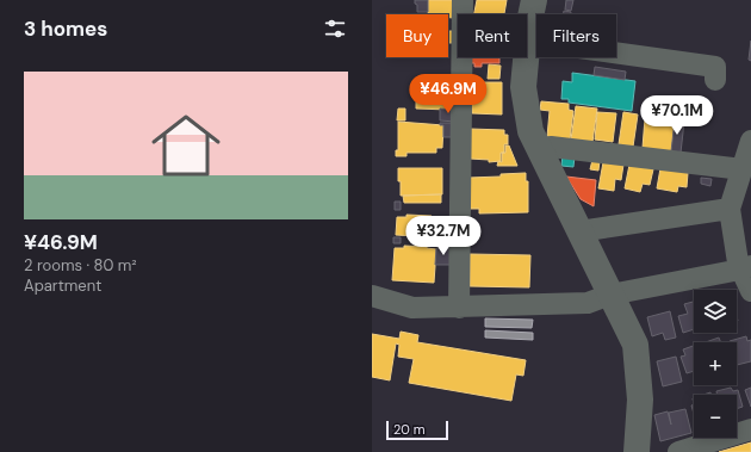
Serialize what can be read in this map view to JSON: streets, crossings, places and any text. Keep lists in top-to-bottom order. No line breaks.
{"scale_bar":"20 m","page":{"heading":"3 homes","chip":["Buy","Rent","Filters"],"list":[{"name":"¥46.9M","note":"2 rooms · 80 m² · Apartment"}],"price":["¥46.9M","¥70.1M","¥32.7M"],"map_buttons":["+","−"],"scale":"20 m"}}
